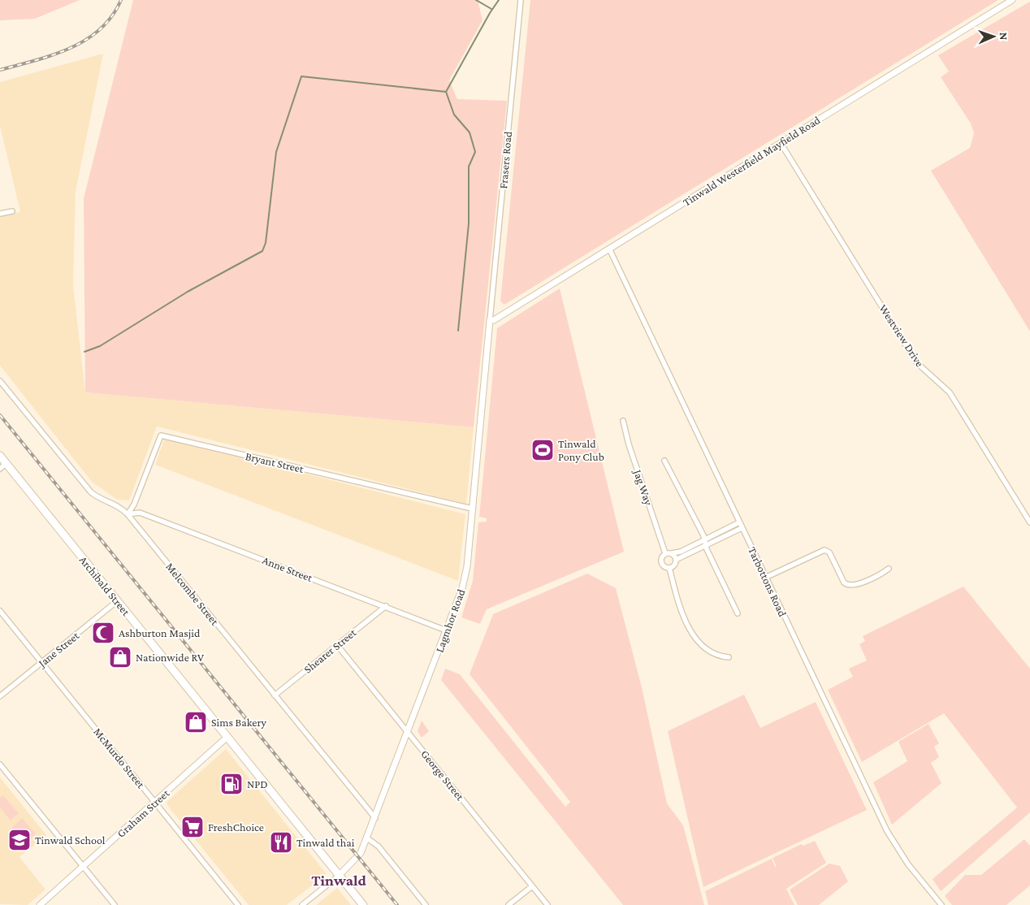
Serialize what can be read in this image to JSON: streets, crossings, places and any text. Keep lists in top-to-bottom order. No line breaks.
{"streets":{"highway":["Archibald Street"],"street":["Frasers Road","Tinwald Westerfield Mayfield Road","Westview Drive","Bryant Street","Jag Way","Anne Street","Tarbottons Road","Melcombe Street","Lagmhor Road","Jane Street","Shearer Street","McMurdo Street","George Street","Graham Street"]},"crossings":[["Frasers Road","Tinwald Westerfield Mayfield Road"],["Frasers Road","Lagmhor Road"],["Tinwald Westerfield Mayfield Road","Westview Drive"],["Tinwald Westerfield Mayfield Road","Tarbottons Road"],["Tinwald Westerfield Mayfield Road","Lagmhor Road"],["Bryant Street","Anne Street"],["Bryant Street","Melcombe Street"],["Bryant Street","Lagmhor Road"],["Anne Street","Melcombe Street"],["Anne Street","Lagmhor Road"],["Anne Street","Shearer Street"],["Archibald Street","Lagmhor Road"],["Archibald Street","Jane Street"],["Archibald Street","Graham Street"],["Melcombe Street","Lagmhor Road"],["Melcombe Street","Shearer Street"],["Lagmhor Road","George Street"],["Jane Street","McMurdo Street"],["Shearer Street","George Street"],["McMurdo Street","Graham Street"]],"districts":["Tinwald"],"places":{"sports":["Tinwald Pony Club"],"mosque":["Ashburton Masjid"],"shop":["Nationwide RV","Sims Bakery"],"fuel station":["NPD"],"supermarket":["FreshChoice"],"school or university":["Tinwald School"],"restaurant":["Tinwald thai"]},"north":"right"}
